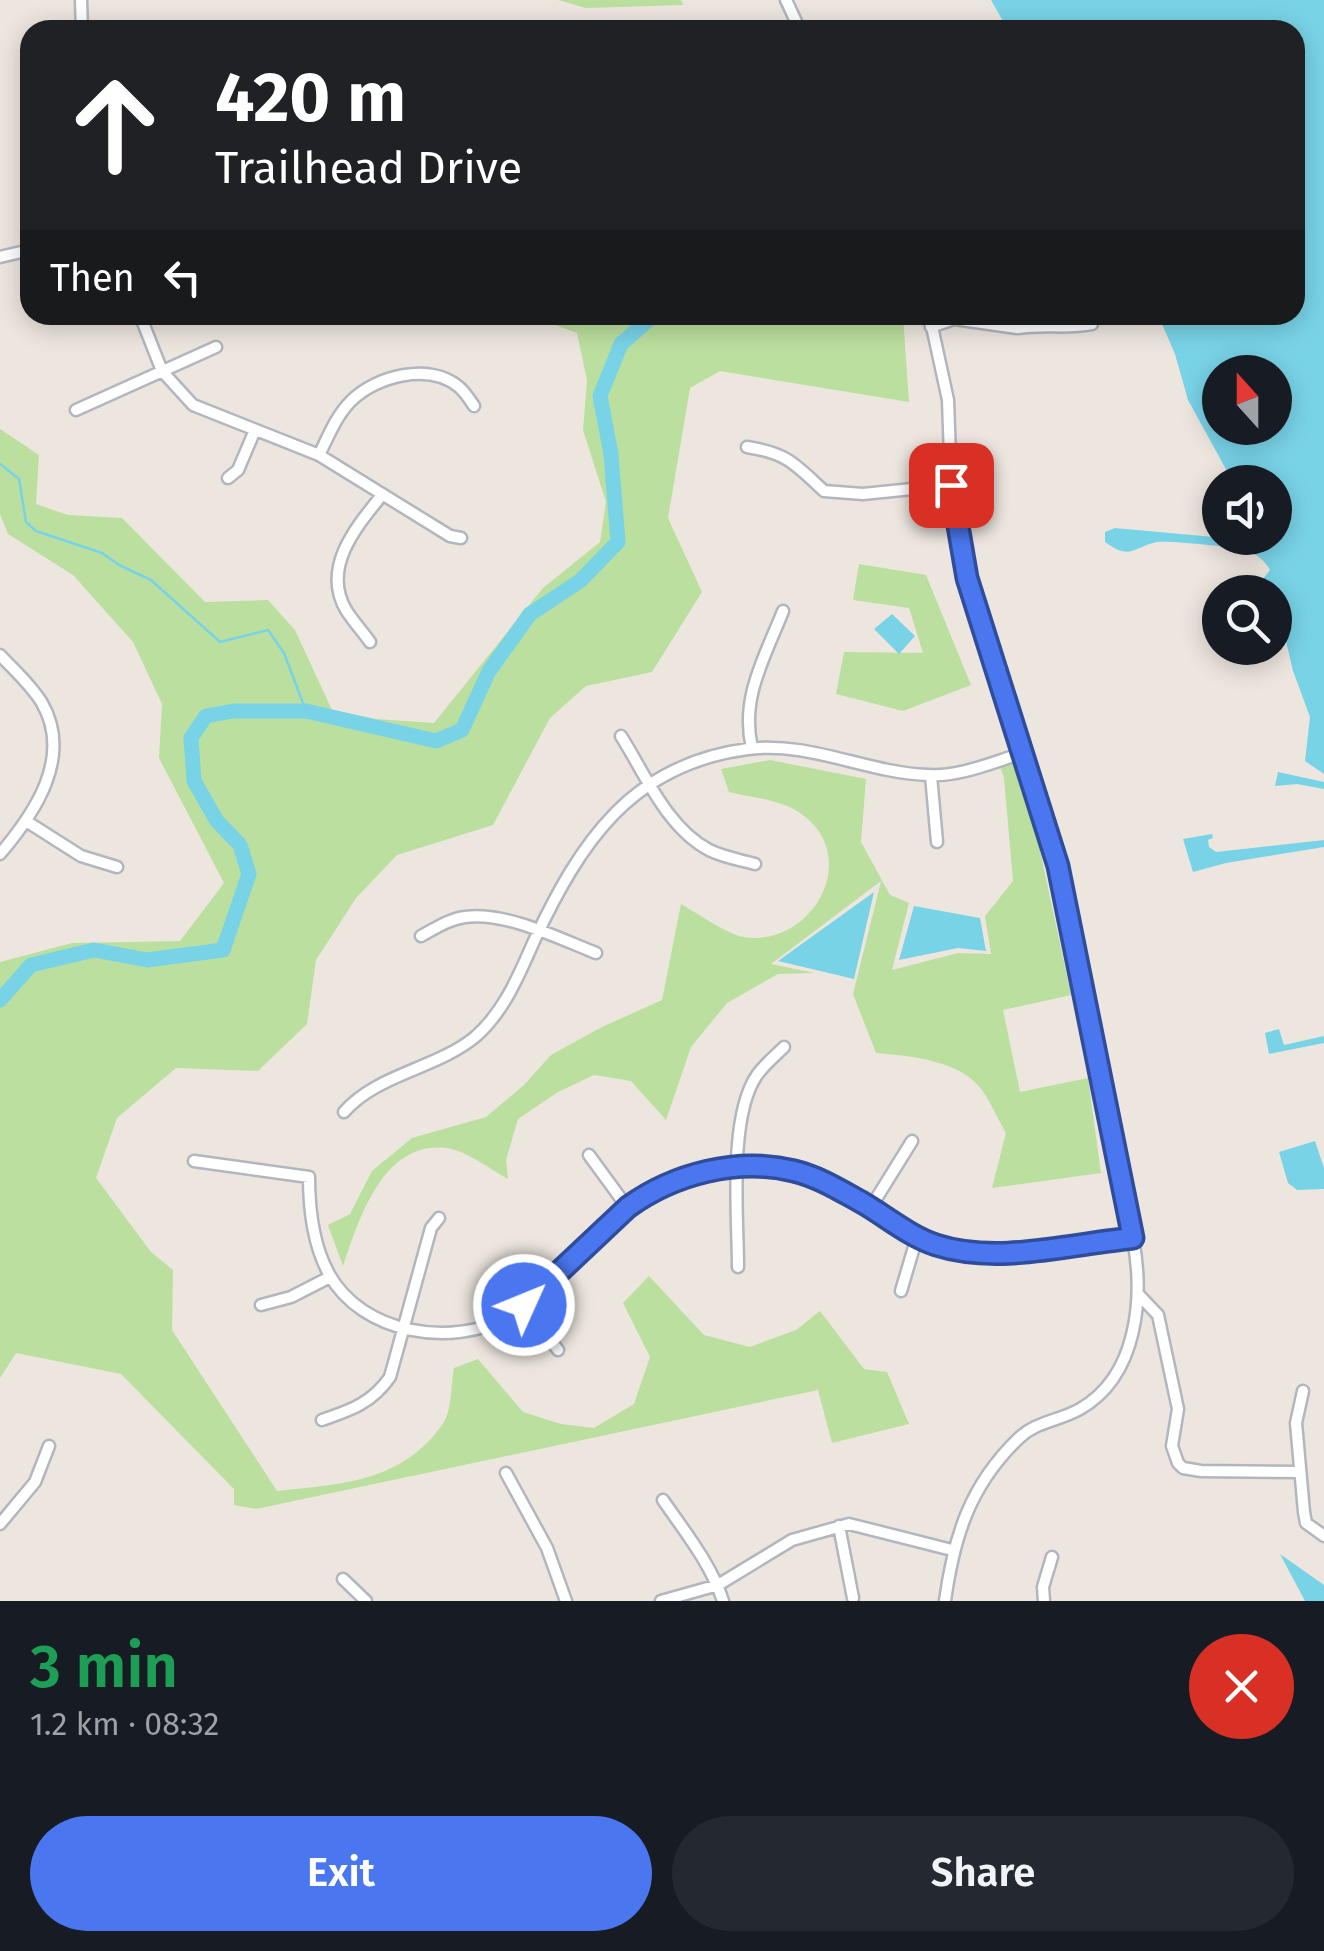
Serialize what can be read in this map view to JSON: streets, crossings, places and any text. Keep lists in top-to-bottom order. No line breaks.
{"north":"top","page":{"turn":["420 m","Trailhead Drive"],"then":"Then","heading":["3 min","1.2 km · 08:32"],"buttons":["Exit","Share"]}}
